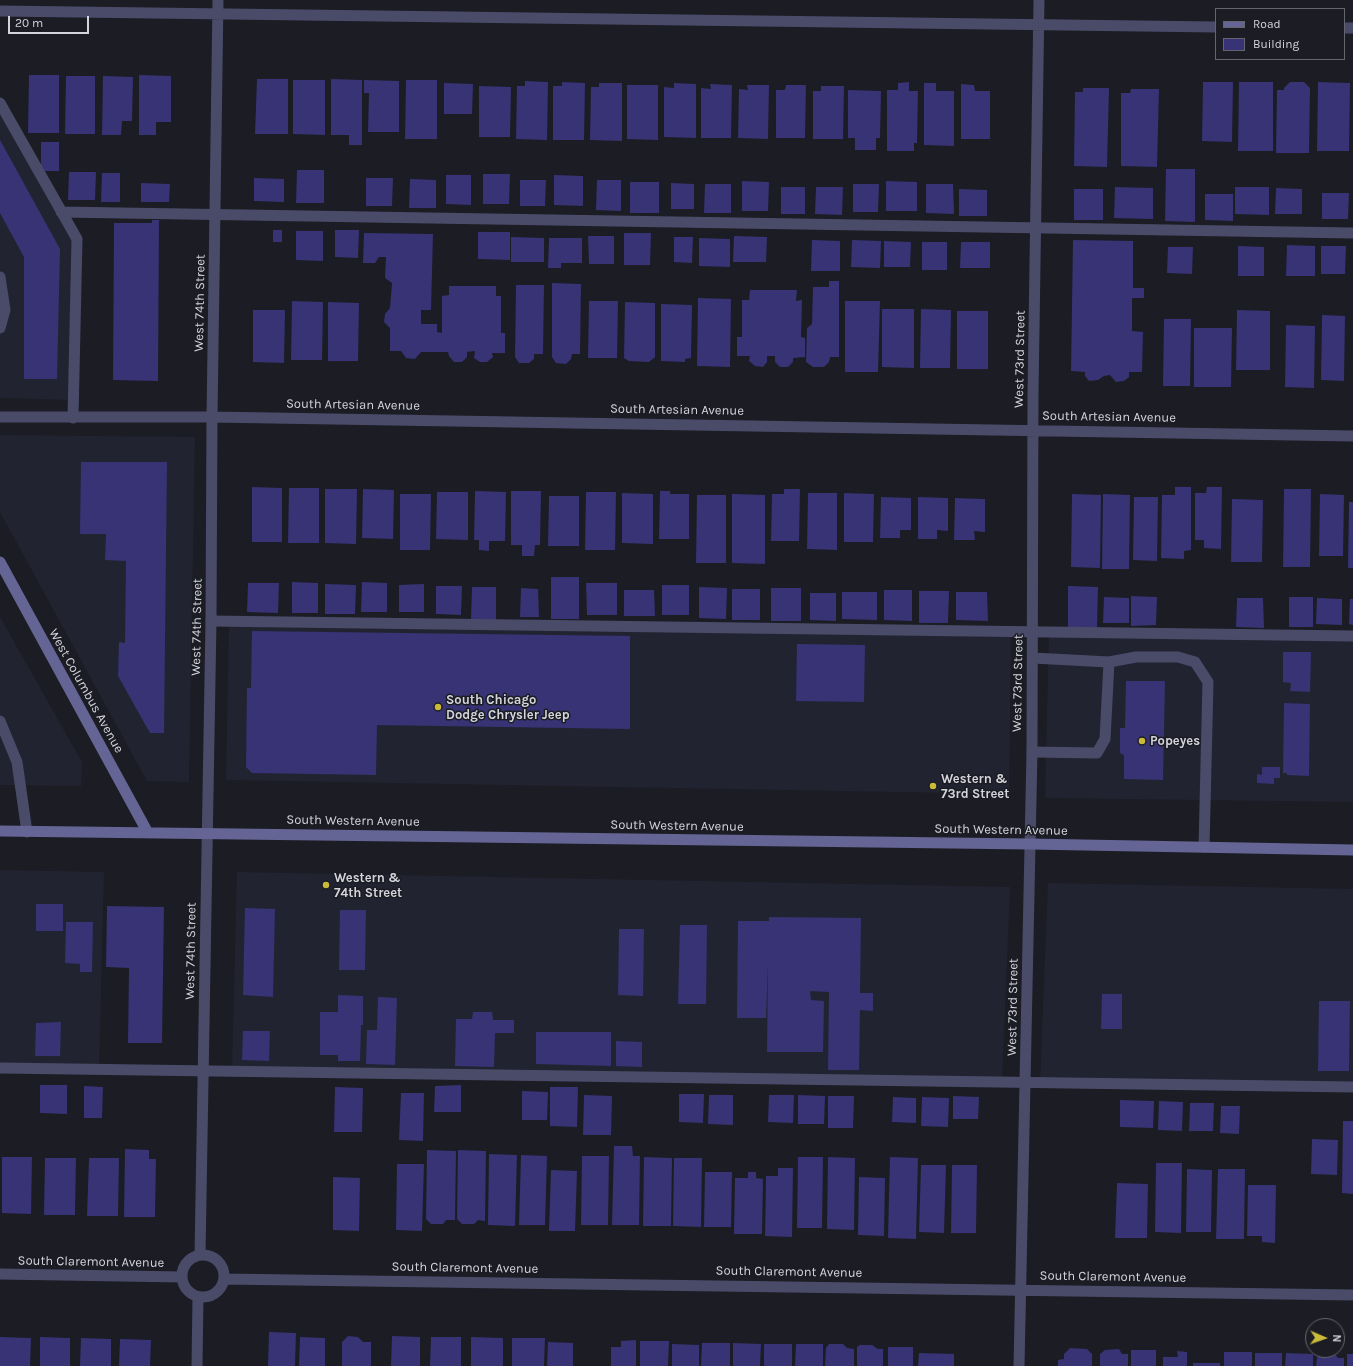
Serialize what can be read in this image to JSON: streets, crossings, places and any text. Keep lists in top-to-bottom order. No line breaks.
{"streets":{"main road":["West Columbus Avenue","South Western Avenue"],"street":["West 74th Street","West 73rd Street","South Artesian Avenue","South Claremont Avenue"]},"crossings":[["West 74th Street","South Artesian Avenue"],["West 74th Street","South Western Avenue"],["West 74th Street","South Claremont Avenue"],["West 73rd Street","South Artesian Avenue"],["West 73rd Street","South Western Avenue"],["West 73rd Street","South Claremont Avenue"],["West Columbus Avenue","South Western Avenue"]],"places":["South Chicago Dodge Chrysler Jeep","Popeyes","Western & 73rd Street","Western & 74th Street"],"legend":["Road","Building"],"scale_bar":"20 m","north":"right"}
